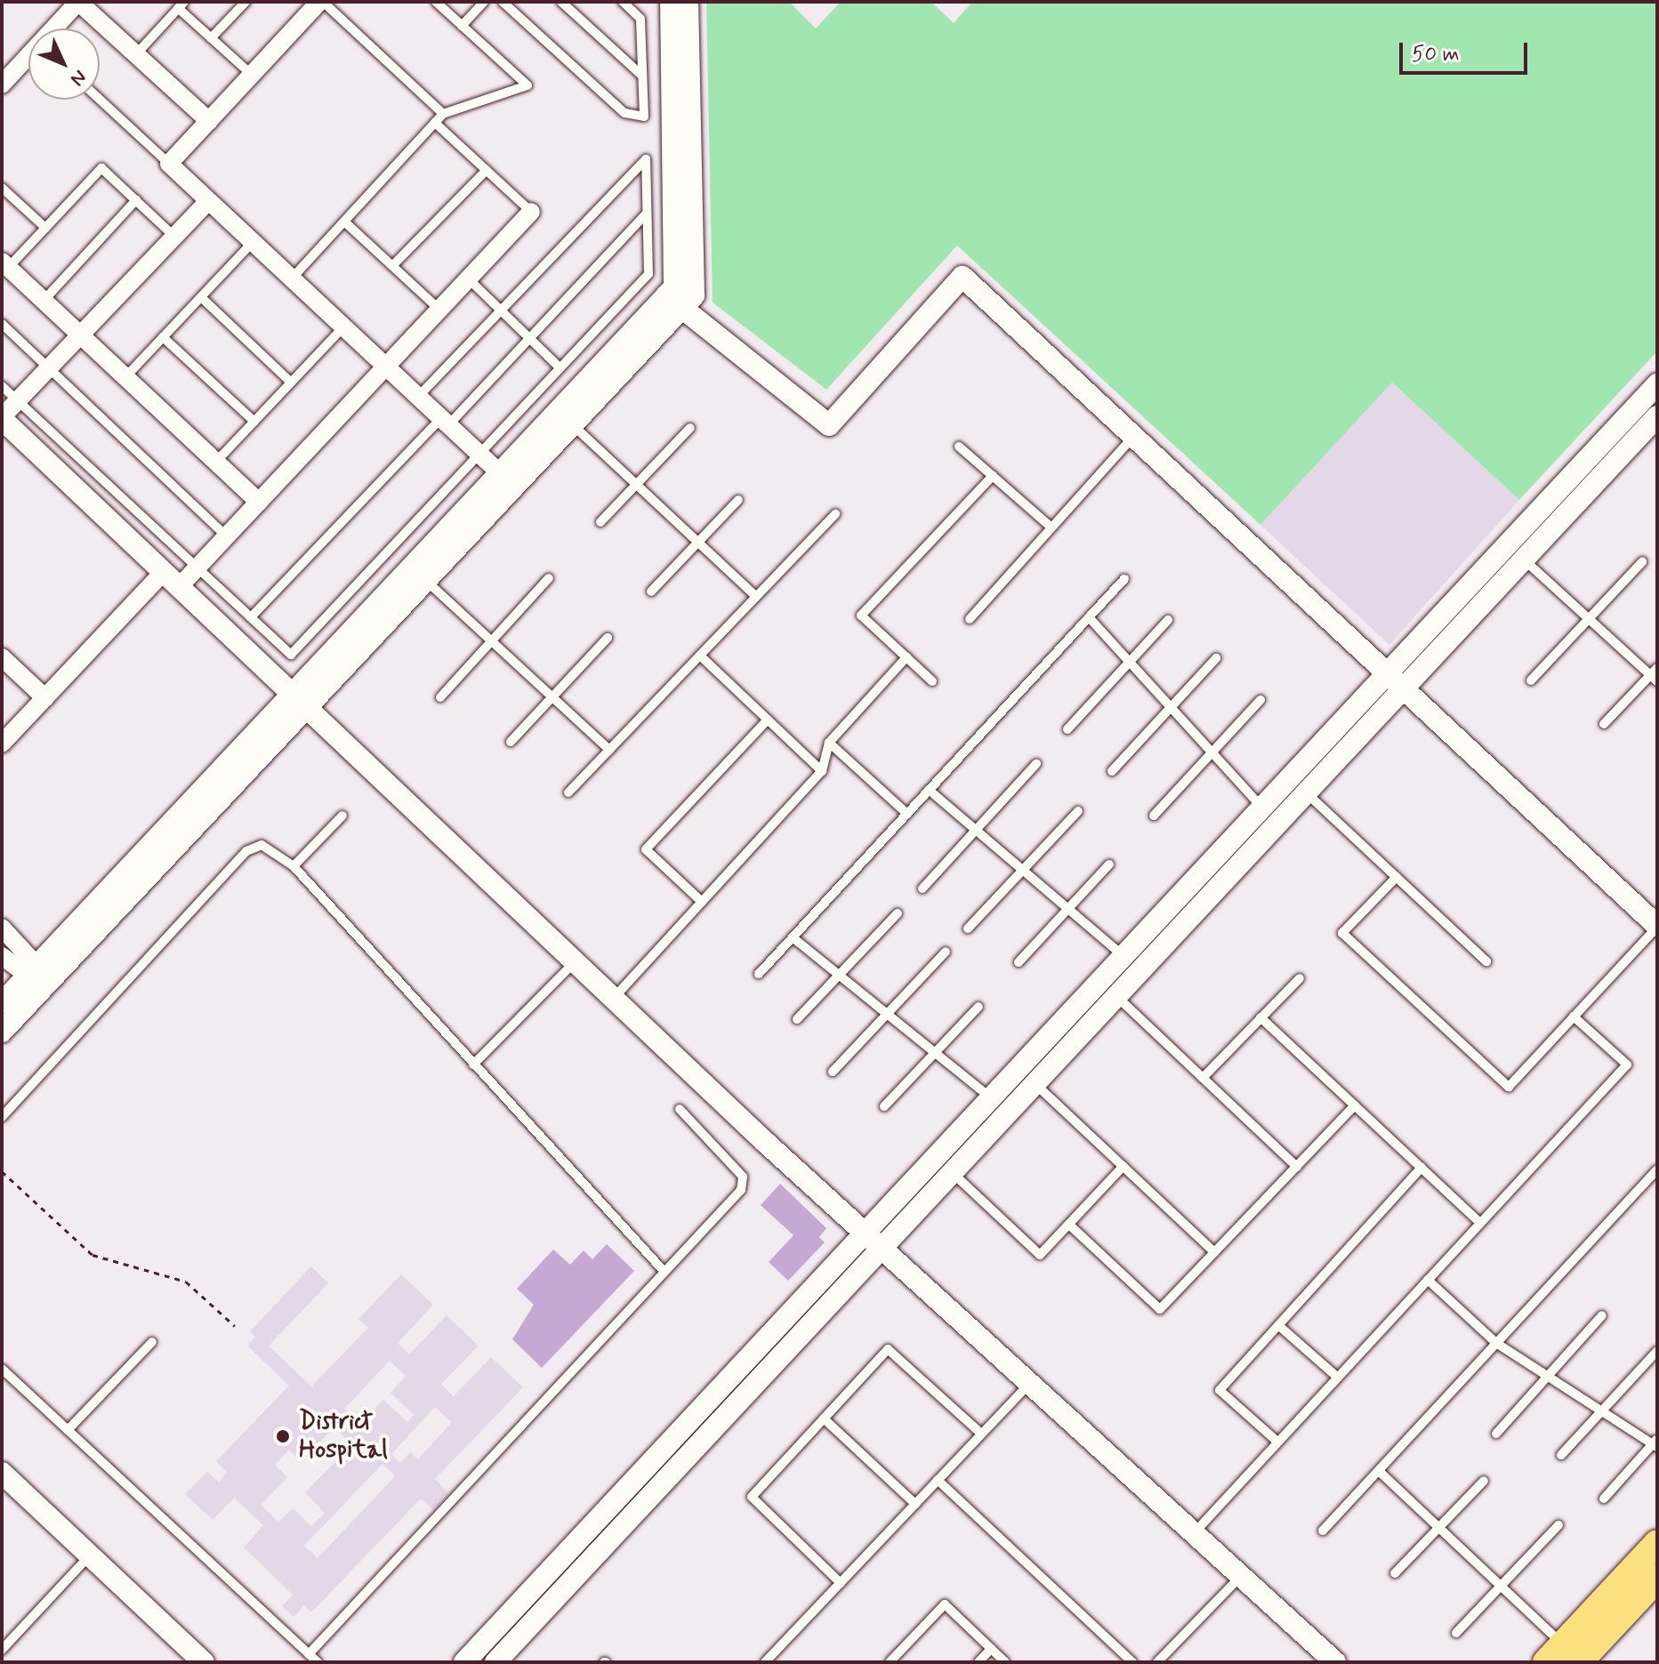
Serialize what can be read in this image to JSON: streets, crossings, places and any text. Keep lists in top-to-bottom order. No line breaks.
{"places":["District Hospital"],"scale_bar":"50 m","north":"bottom right"}
